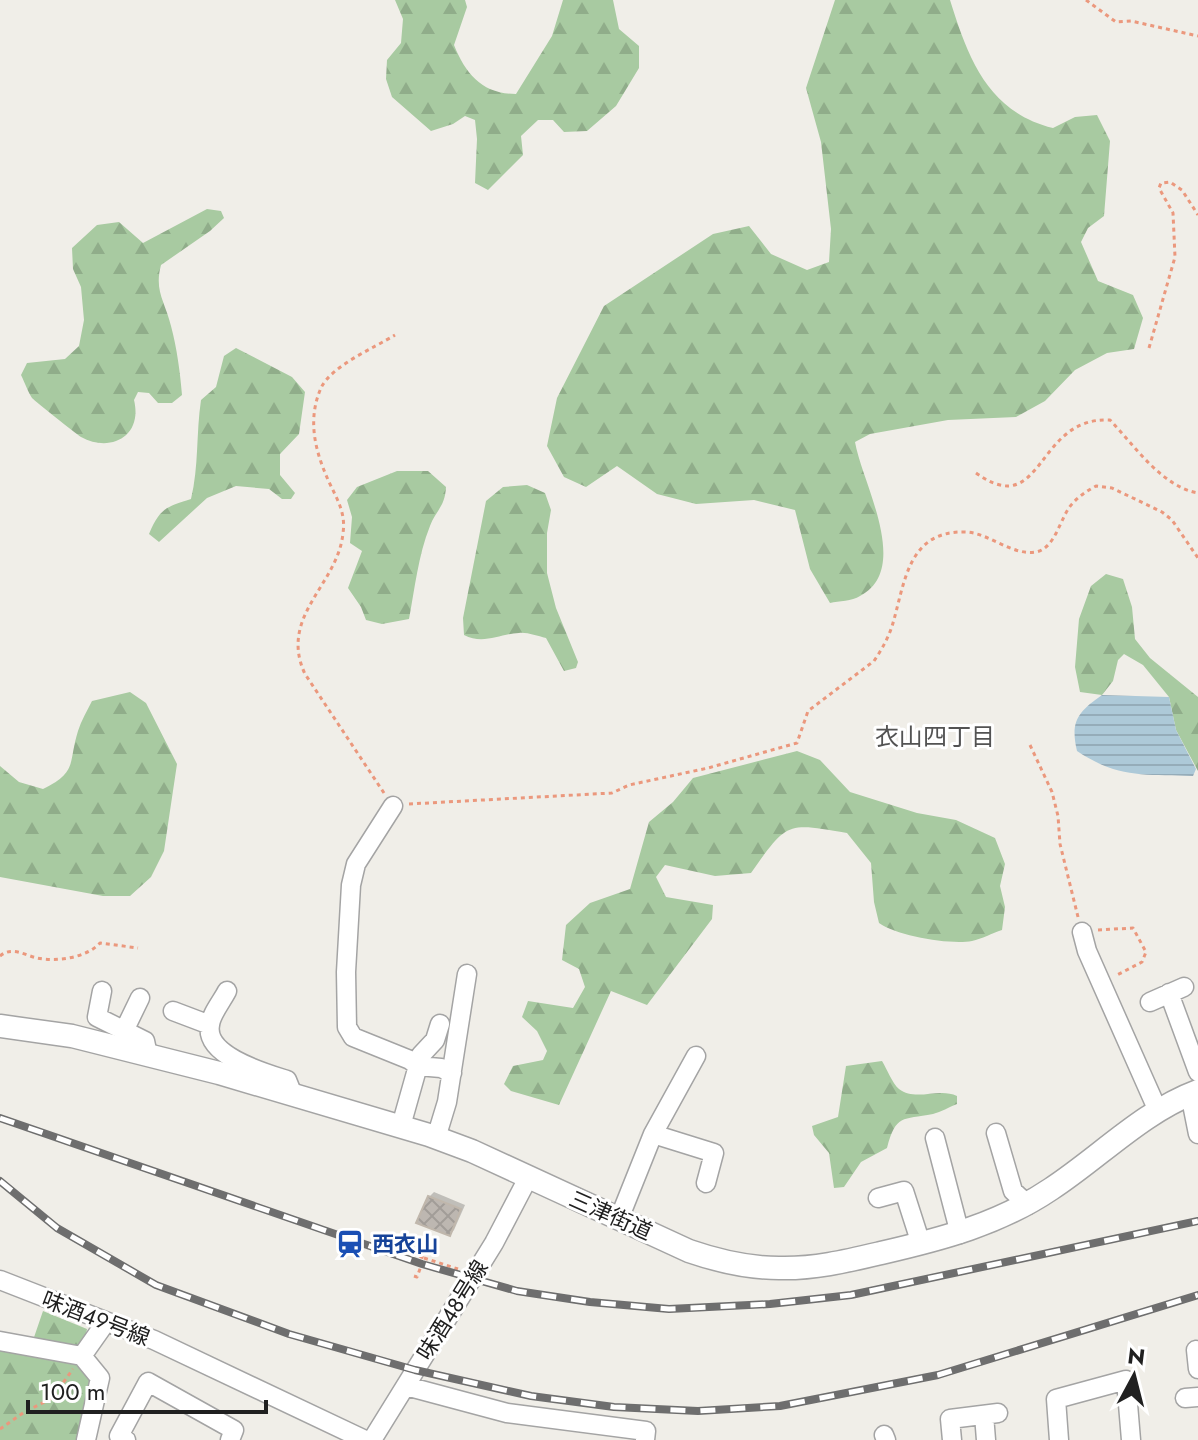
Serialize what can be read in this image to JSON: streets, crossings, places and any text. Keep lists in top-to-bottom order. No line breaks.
{"streets":{"street":["三津街道","味酒48号線","味酒49号線"]},"crossings":[["三津街道","味酒48号線"]],"districts":["衣山四丁目"],"places":{"station":["西衣山"]},"scale_bar":"100 m","north":"top"}
